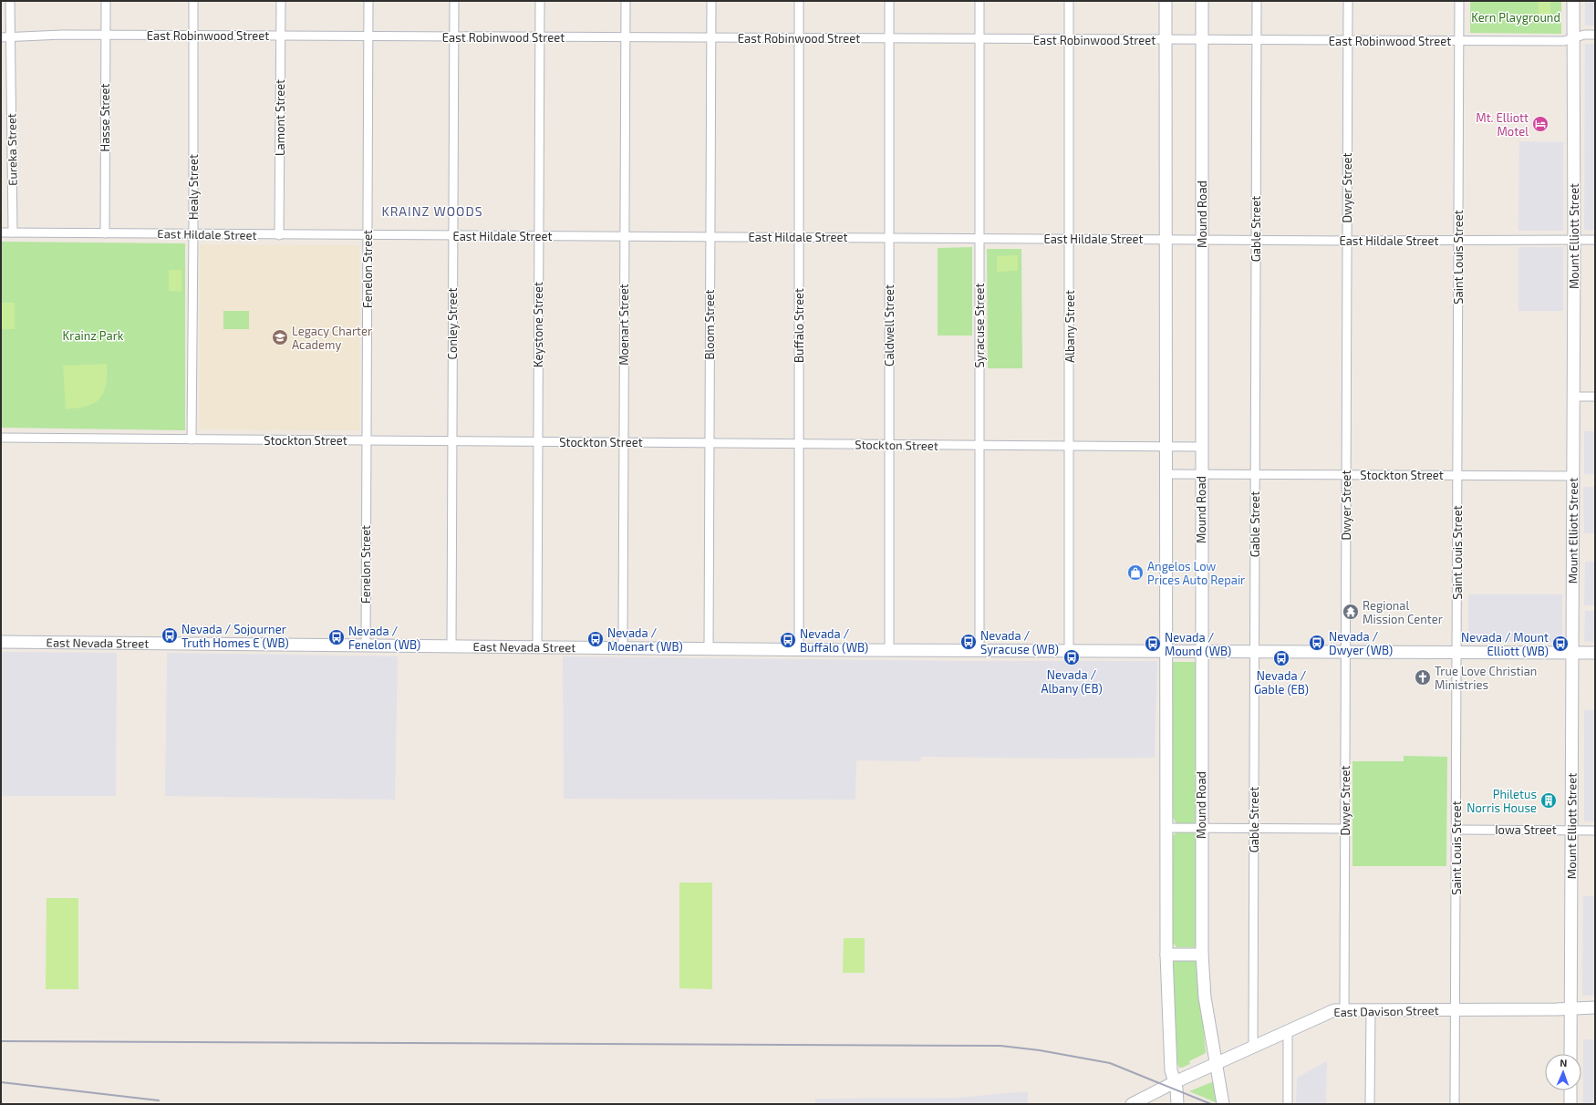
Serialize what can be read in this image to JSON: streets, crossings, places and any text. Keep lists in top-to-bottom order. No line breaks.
{"streets":{"main road":["Mound Road","Mount Elliott Street","East Nevada Street","East Davison Street"],"street":["East Robinwood Street","Hasse Street","Lamont Street","Eureka Street","Healy Street","Dwyer Street","Gable Street","East Hildale Street","Saint Louis Street","Fenelon Street","Conley Street","Keystone Street","Moenart Street","Bloom Street","Buffalo Street","Caldwell Street","Syracuse Street","Albany Street","Stockton Street","Iowa Street"]},"crossings":[["East Robinwood Street","Hasse Street"],["East Robinwood Street","Lamont Street"],["East Robinwood Street","Eureka Street"],["East Robinwood Street","Healy Street"],["East Robinwood Street","Dwyer Street"],["East Robinwood Street","Mound Road"],["East Robinwood Street","Gable Street"],["East Robinwood Street","Mount Elliott Street"],["East Robinwood Street","Saint Louis Street"],["East Robinwood Street","Fenelon Street"],["East Robinwood Street","Conley Street"],["East Robinwood Street","Keystone Street"],["East Robinwood Street","Moenart Street"],["East Robinwood Street","Bloom Street"],["East Robinwood Street","Buffalo Street"],["East Robinwood Street","Caldwell Street"],["East Robinwood Street","Syracuse Street"],["East Robinwood Street","Albany Street"],["Hasse Street","East Hildale Street"],["Lamont Street","East Hildale Street"],["Eureka Street","East Hildale Street"],["Healy Street","East Hildale Street"],["Healy Street","Stockton Street"],["Dwyer Street","East Hildale Street"],["Dwyer Street","Stockton Street"],["Dwyer Street","East Nevada Street"],["Dwyer Street","East Davison Street"],["Mound Road","East Hildale Street"],["Mound Road","Stockton Street"],["Mound Road","East Nevada Street"],["Mound Road","East Davison Street"],["Gable Street","East Hildale Street"],["Gable Street","Stockton Street"],["Gable Street","East Nevada Street"],["Gable Street","East Davison Street"],["East Hildale Street","Mount Elliott Street"],["East Hildale Street","Saint Louis Street"],["East Hildale Street","Fenelon Street"],["East Hildale Street","Conley Street"],["East Hildale Street","Keystone Street"],["East Hildale Street","Moenart Street"],["East Hildale Street","Bloom Street"],["East Hildale Street","Buffalo Street"],["East Hildale Street","Caldwell Street"],["East Hildale Street","Syracuse Street"],["East Hildale Street","Albany Street"],["Mount Elliott Street","Stockton Street"],["Mount Elliott Street","East Nevada Street"],["Mount Elliott Street","Iowa Street"],["Mount Elliott Street","East Davison Street"],["Saint Louis Street","Stockton Street"],["Saint Louis Street","East Nevada Street"],["Saint Louis Street","Iowa Street"],["Saint Louis Street","East Davison Street"],["Fenelon Street","Stockton Street"],["Fenelon Street","East Nevada Street"],["Conley Street","Stockton Street"],["Conley Street","East Nevada Street"],["Keystone Street","Stockton Street"],["Keystone Street","East Nevada Street"],["Moenart Street","Stockton Street"],["Moenart Street","East Nevada Street"],["Bloom Street","Stockton Street"],["Bloom Street","East Nevada Street"],["Buffalo Street","Stockton Street"],["Buffalo Street","East Nevada Street"],["Caldwell Street","Stockton Street"],["Caldwell Street","East Nevada Street"],["Syracuse Street","Stockton Street"],["Syracuse Street","East Nevada Street"],["Albany Street","Stockton Street"],["Albany Street","East Nevada Street"]],"districts":["KRAINZ WOODS"],"parks":["Kern Playground","Krainz Park"],"places":{"hotel":["Mt. Elliott Motel"],"school or university":["Legacy Charter Academy"],"shop":["Angelos Low Prices Auto Repair"],"temple":["Regional Mission Center"],"bus stop":["Nevada / Sojourner Truth Homes E (WB)","Nevada / Fenelon (WB)","Nevada / Moenart (WB)","Nevada / Buffalo (WB)","Nevada / Syracuse (WB)","Nevada / Dwyer (WB)","Nevada / Mound (WB)","Nevada / Mount Elliott (WB)","Nevada / Albany (EB)","Nevada / Gable (EB)"],"church":["True Love Christian Ministries"],"building":["Philetus Norris House"]},"north":"top"}
